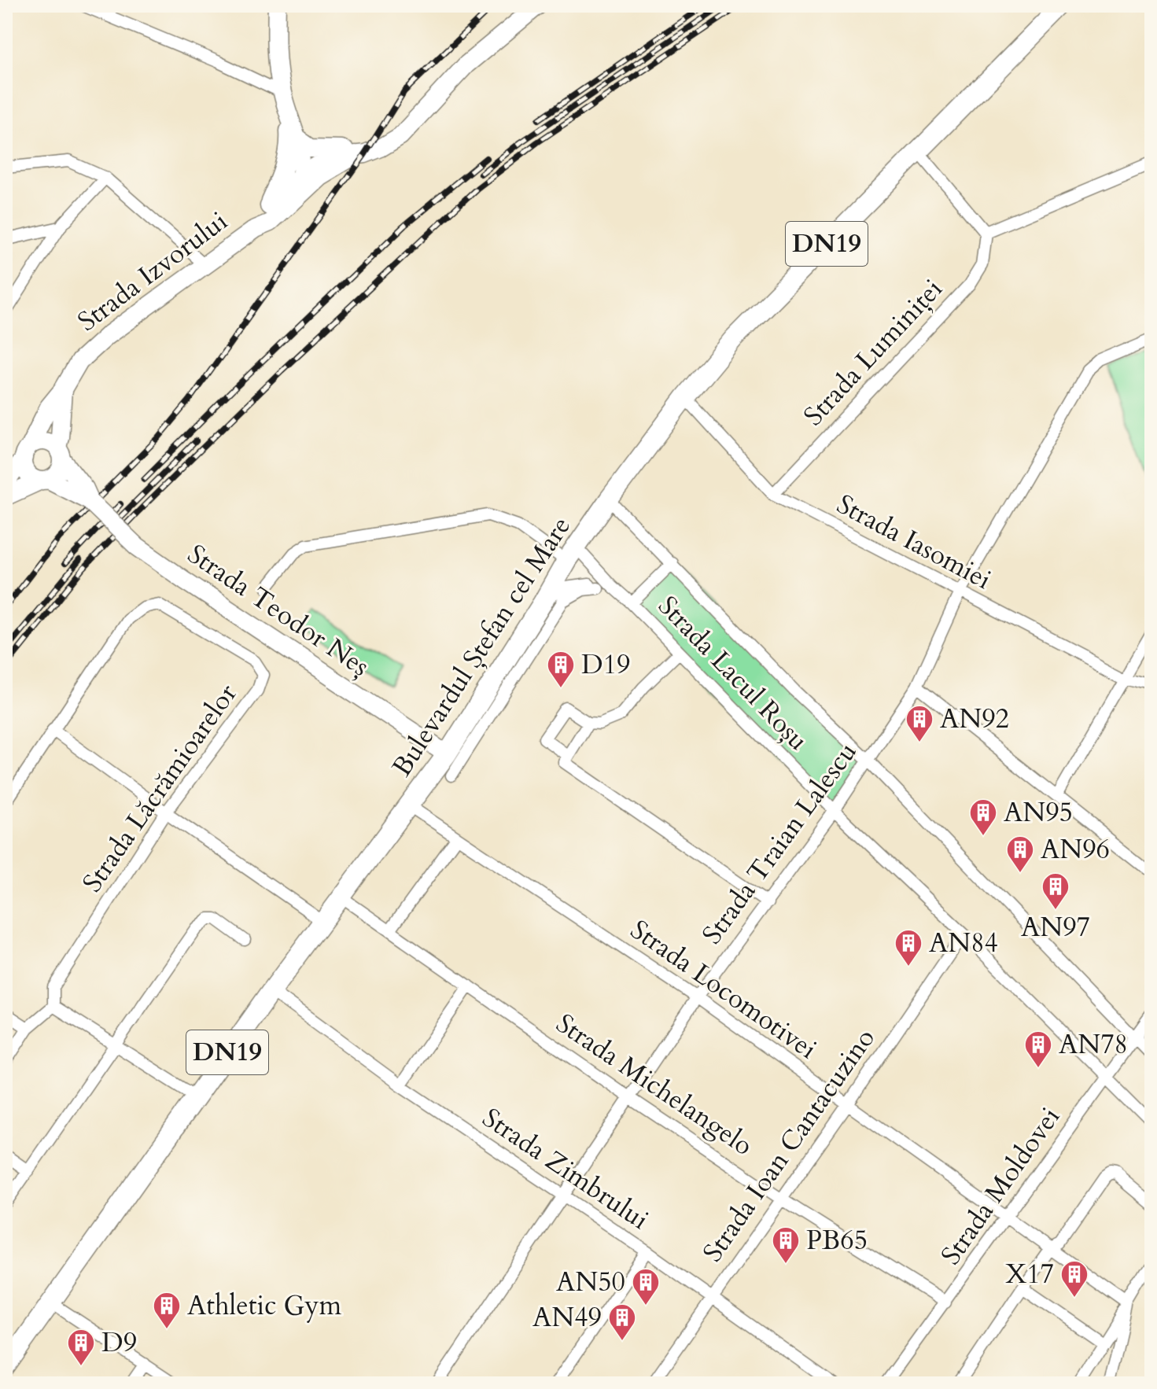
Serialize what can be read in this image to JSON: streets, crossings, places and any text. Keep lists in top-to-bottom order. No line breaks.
{"streets":{"main road":["DN19","Strada Izvorului","Strada Teodor Neș","Bulevardul Ștefan cel Mare"],"street":["Strada Luminiței","Strada Iasomiei","Strada Lacul Roșu","Strada Lăcrămioarelor","Strada Traian Lalescu","Strada Locomotivei","Strada Michelangelo","Strada Ioan Cantacuzino","Strada Zimbrului","Strada Moldovei"]},"crossings":[["Strada Izvorului","Strada Teodor Neș"],["Strada Luminiței","Strada Iasomiei"],["Strada Iasomiei","Bulevardul Ștefan cel Mare"],["Strada Iasomiei","Strada Traian Lalescu"],["Strada Teodor Neș","Bulevardul Ștefan cel Mare"],["Bulevardul Ștefan cel Mare","Strada Lacul Roșu"],["Bulevardul Ștefan cel Mare","Strada Locomotivei"],["Bulevardul Ștefan cel Mare","Strada Michelangelo"],["Bulevardul Ștefan cel Mare","Strada Zimbrului"],["Strada Lacul Roșu","Strada Traian Lalescu"],["Strada Lacul Roșu","Strada Ioan Cantacuzino"],["Strada Lacul Roșu","Strada Moldovei"],["Strada Traian Lalescu","Strada Locomotivei"],["Strada Traian Lalescu","Strada Michelangelo"],["Strada Traian Lalescu","Strada Zimbrului"],["Strada Locomotivei","Strada Ioan Cantacuzino"],["Strada Locomotivei","Strada Moldovei"],["Strada Michelangelo","Strada Ioan Cantacuzino"],["Strada Michelangelo","Strada Moldovei"],["Strada Ioan Cantacuzino","Strada Zimbrului"]],"places":{"building":["D19","AN92","AN95","AN96","AN97","AN84","AN78","PB65","X17","AN50","Athletic Gym","AN49","D9"]}}
